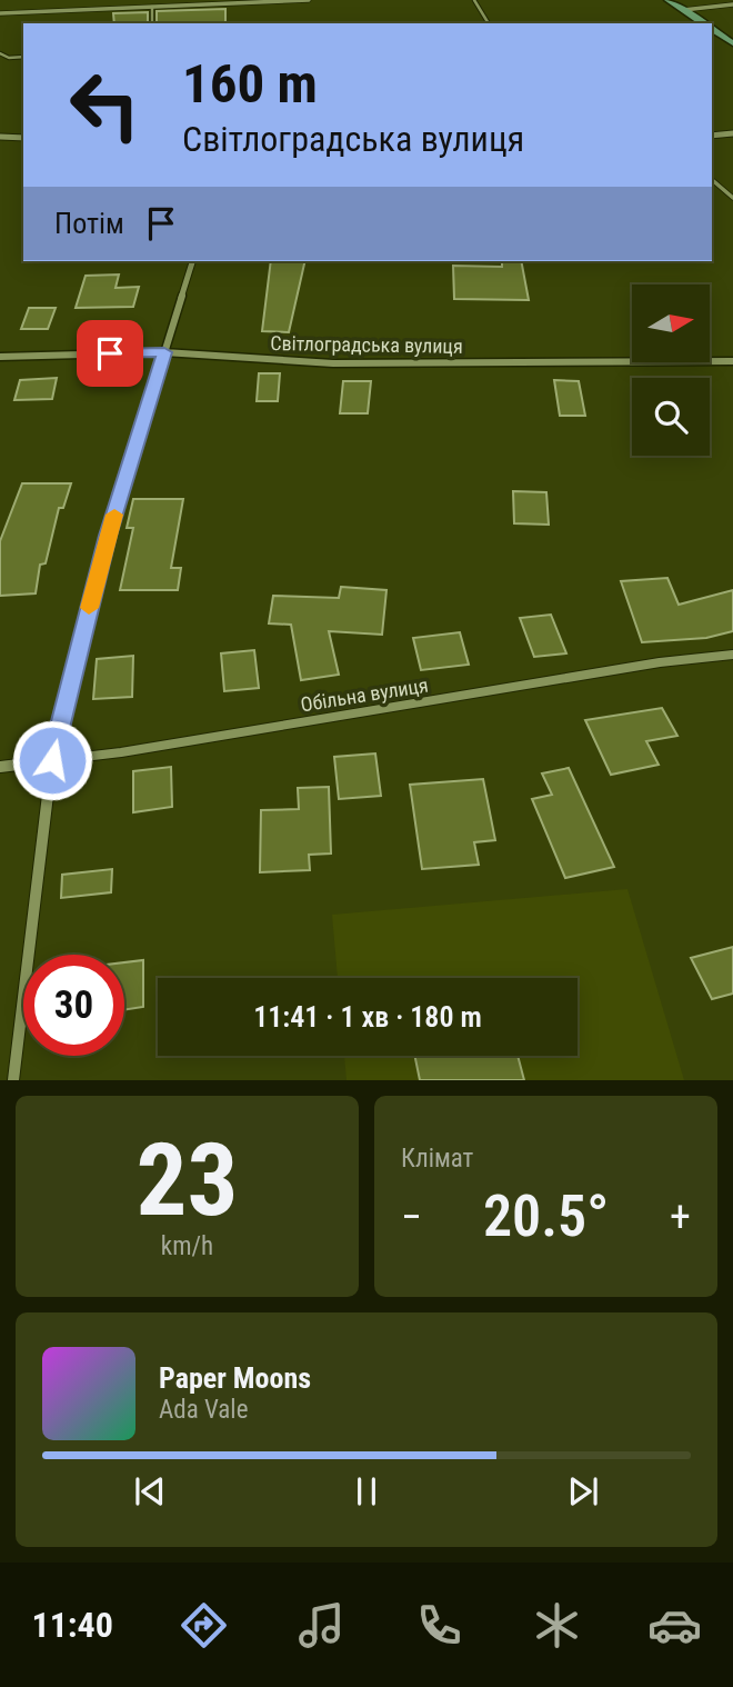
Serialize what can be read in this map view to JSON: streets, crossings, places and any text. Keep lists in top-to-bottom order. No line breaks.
{"streets":{"street":["Світлоградська вулиця","Обільна вулиця"]},"north":"right","page":{"turn":["160 m","Світлоградська вулиця"],"then":"Потім","limit":"30","trip":"11:41 · 1 хв · 180 m","tile":[["23","km/h"],"Клімат"],"heat":["−","20.5°","+"],"song":["Paper Moons","Ada Vale"],"tabs":"11:40"}}
